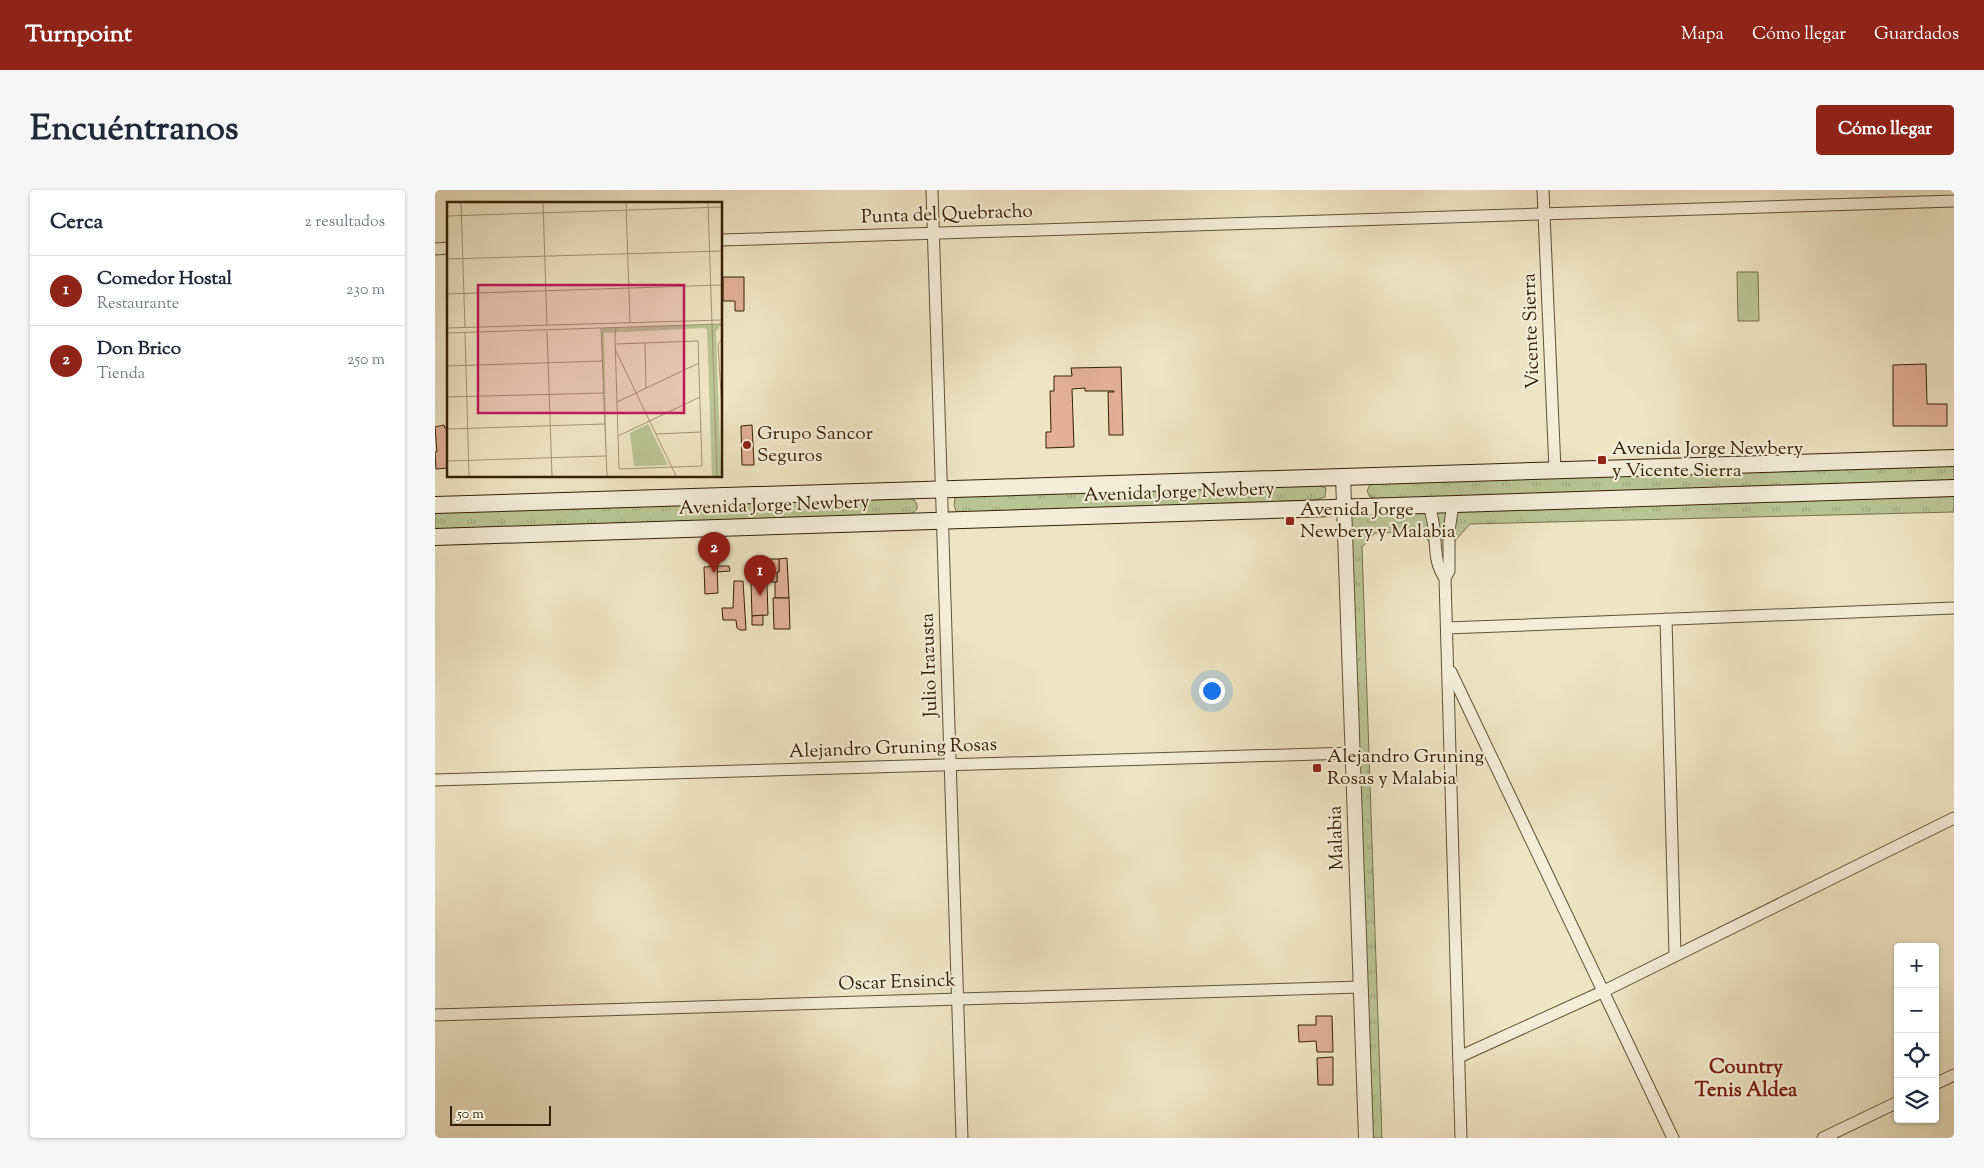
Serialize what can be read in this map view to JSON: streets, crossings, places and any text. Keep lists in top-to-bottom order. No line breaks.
{"streets":{"main road":["Avenida Jorge Newbery"],"street":["Punta del Quebracho","Vicente Sierra","Julio Irazusta","Alejandro Gruning Rosas","Malabia","Oscar Ensinck"]},"crossings":[["Punta del Quebracho","Vicente Sierra"],["Punta del Quebracho","Julio Irazusta"],["Vicente Sierra","Avenida Jorge Newbery"],["Avenida Jorge Newbery","Julio Irazusta"],["Avenida Jorge Newbery","Malabia"],["Julio Irazusta","Alejandro Gruning Rosas"],["Julio Irazusta","Oscar Ensinck"],["Alejandro Gruning Rosas","Malabia"],["Malabia","Oscar Ensinck"]],"districts":["Country Tenis Aldea"],"places":{"other":["Grupo Sancor Seguros"],"transit":["Avenida Jorge Newbery y Vicente Sierra","Avenida Jorge Newbery y Malabia","Alejandro Gruning Rosas y Malabia"]},"scale_bar":"50 m","page":{"header":"Turnpoint","nav":["Mapa","Cómo llegar","Guardados"],"title":"Encuéntranos","buttons":"Cómo llegar","heading":["Cerca","2 resultados"],"list":[{"mark":"1","name":"Comedor Hostal","note":"Restaurante","value":"230 m"},{"mark":"2","name":"Don Brico","note":"Tienda","value":"250 m"}],"pins":["2","1"],"map_buttons":["+","−"],"scale":"50 m"}}
